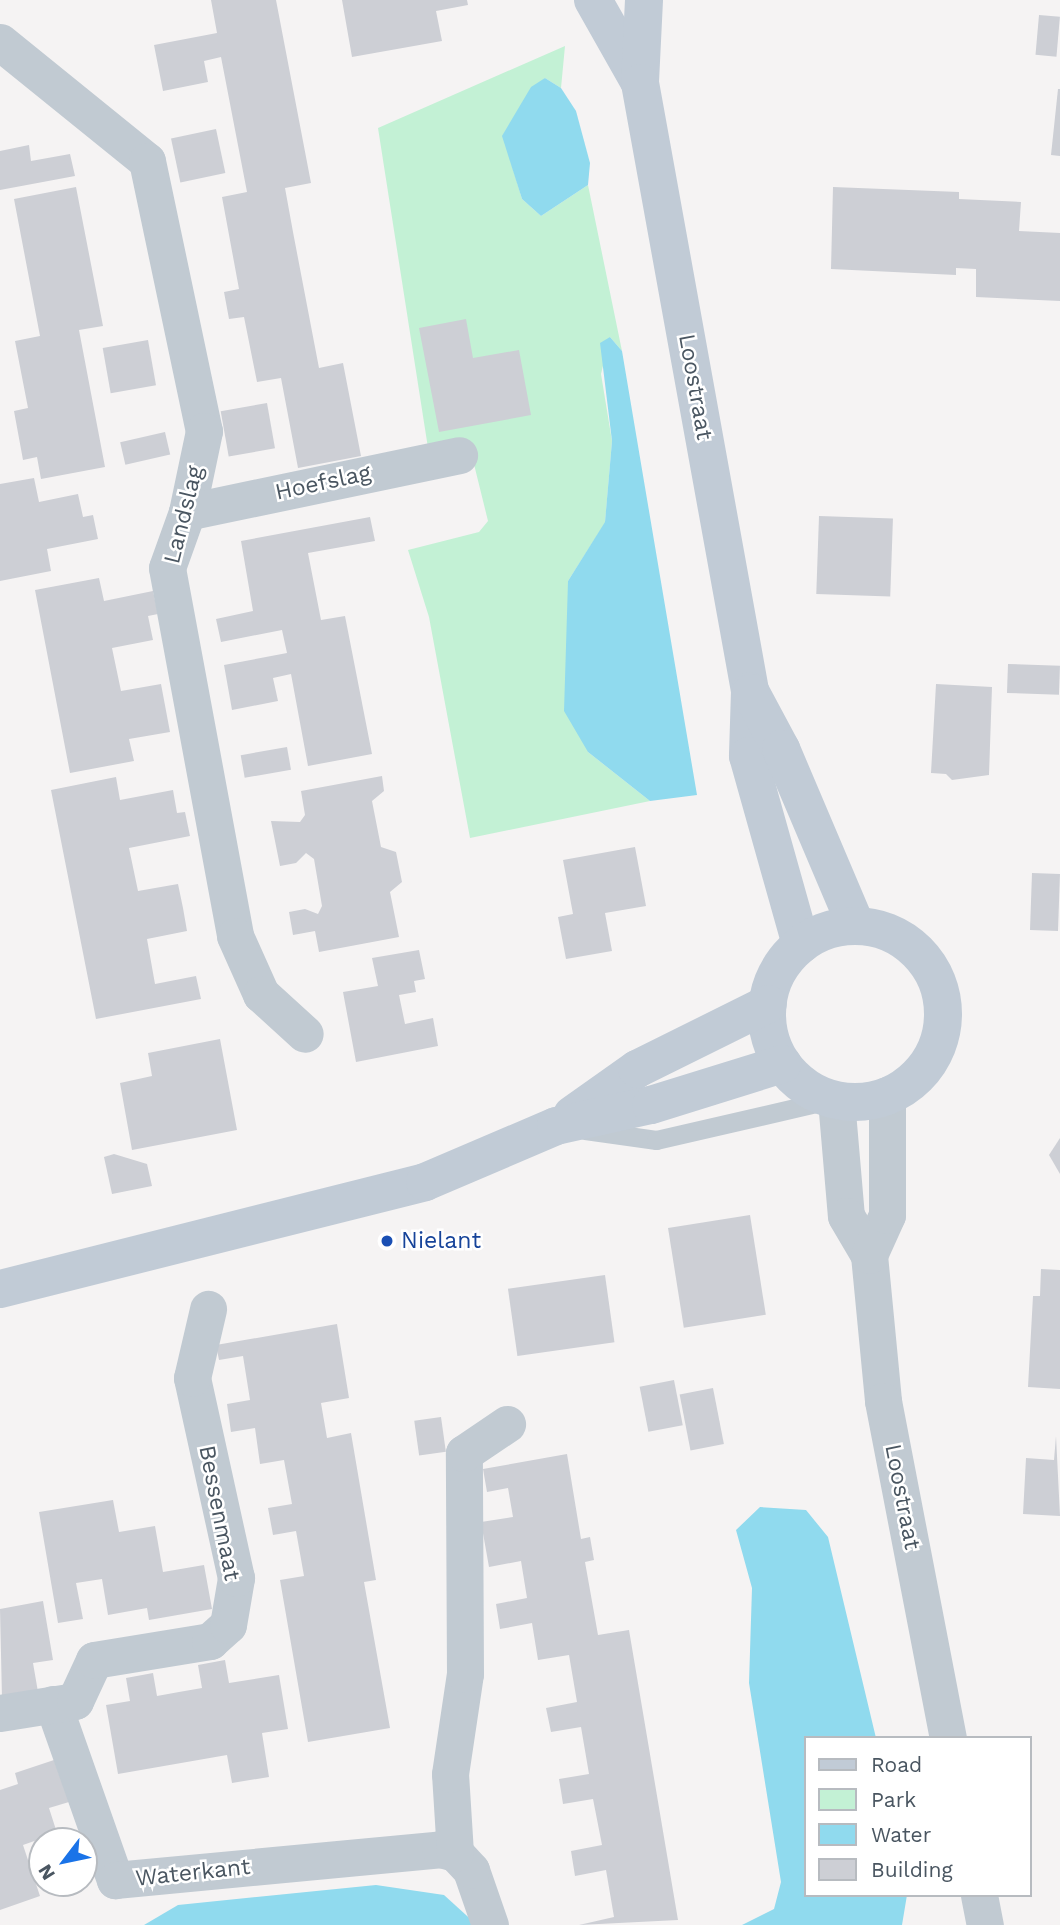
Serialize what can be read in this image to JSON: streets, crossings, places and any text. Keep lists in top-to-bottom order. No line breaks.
{"streets":{"street":["Loostraat","Hoefslag","Landslag","Bessenmaat","Waterkant"]},"crossings":[["Hoefslag","Landslag"],["Bessenmaat","Waterkant"]],"places":["Nielant"],"legend":["Road","Park","Water","Building"],"north":"bottom left"}
